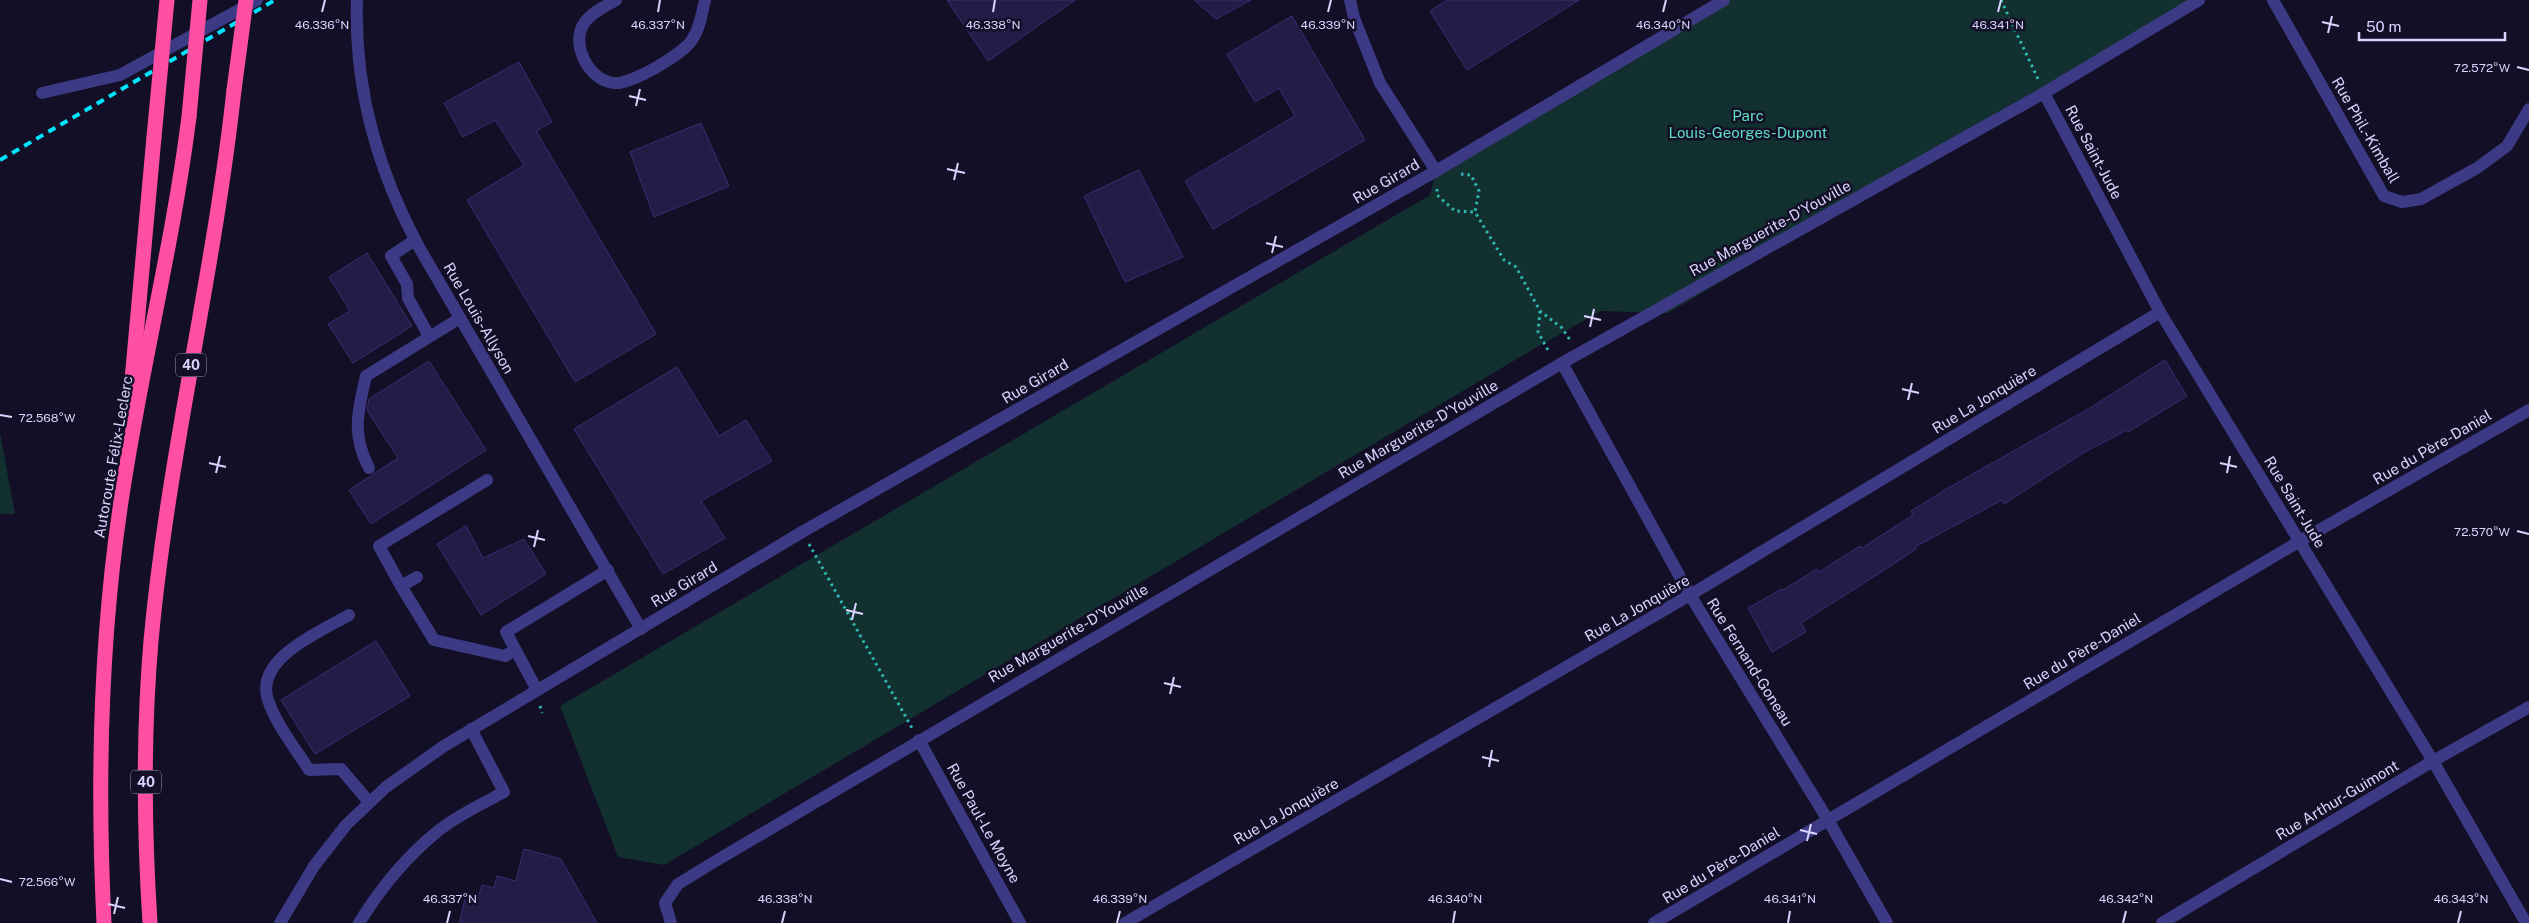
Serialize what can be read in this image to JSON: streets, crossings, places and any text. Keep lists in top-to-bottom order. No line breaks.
{"streets":{"highway":["40","Autoroute Félix-Leclerc"],"street":["Rue Phil.-Kimball","Rue Saint-Jude","Rue Girard","Rue Marguerite-D'Youville","Rue Louis-Allyson","Rue La Jonquière","Rue du Père-Daniel","Rue Fernand-Goneau","Rue Arthur-Guimont","Rue Paul-Le Moyne"]},"crossings":[["Rue Saint-Jude","Rue Marguerite-D'Youville"],["Rue Saint-Jude","Rue La Jonquière"],["Rue Saint-Jude","Rue du Père-Daniel"],["Rue Saint-Jude","Rue Arthur-Guimont"],["Rue Girard","Rue Louis-Allyson"],["Rue Marguerite-D'Youville","Rue Fernand-Goneau"],["Rue Marguerite-D'Youville","Rue Paul-Le Moyne"],["Rue La Jonquière","Rue Fernand-Goneau"],["Rue du Père-Daniel","Rue Fernand-Goneau"]],"parks":["Parc Louis-Georges-Dupont"],"scale_bar":"50 m","coordinates":["46.337°N","46.340°N","46.341°N","46.336°N","46.338°N","46.339°N","72.572°W","72.568°W","72.570°W","72.566°W","46.342°N","46.343°N"]}
